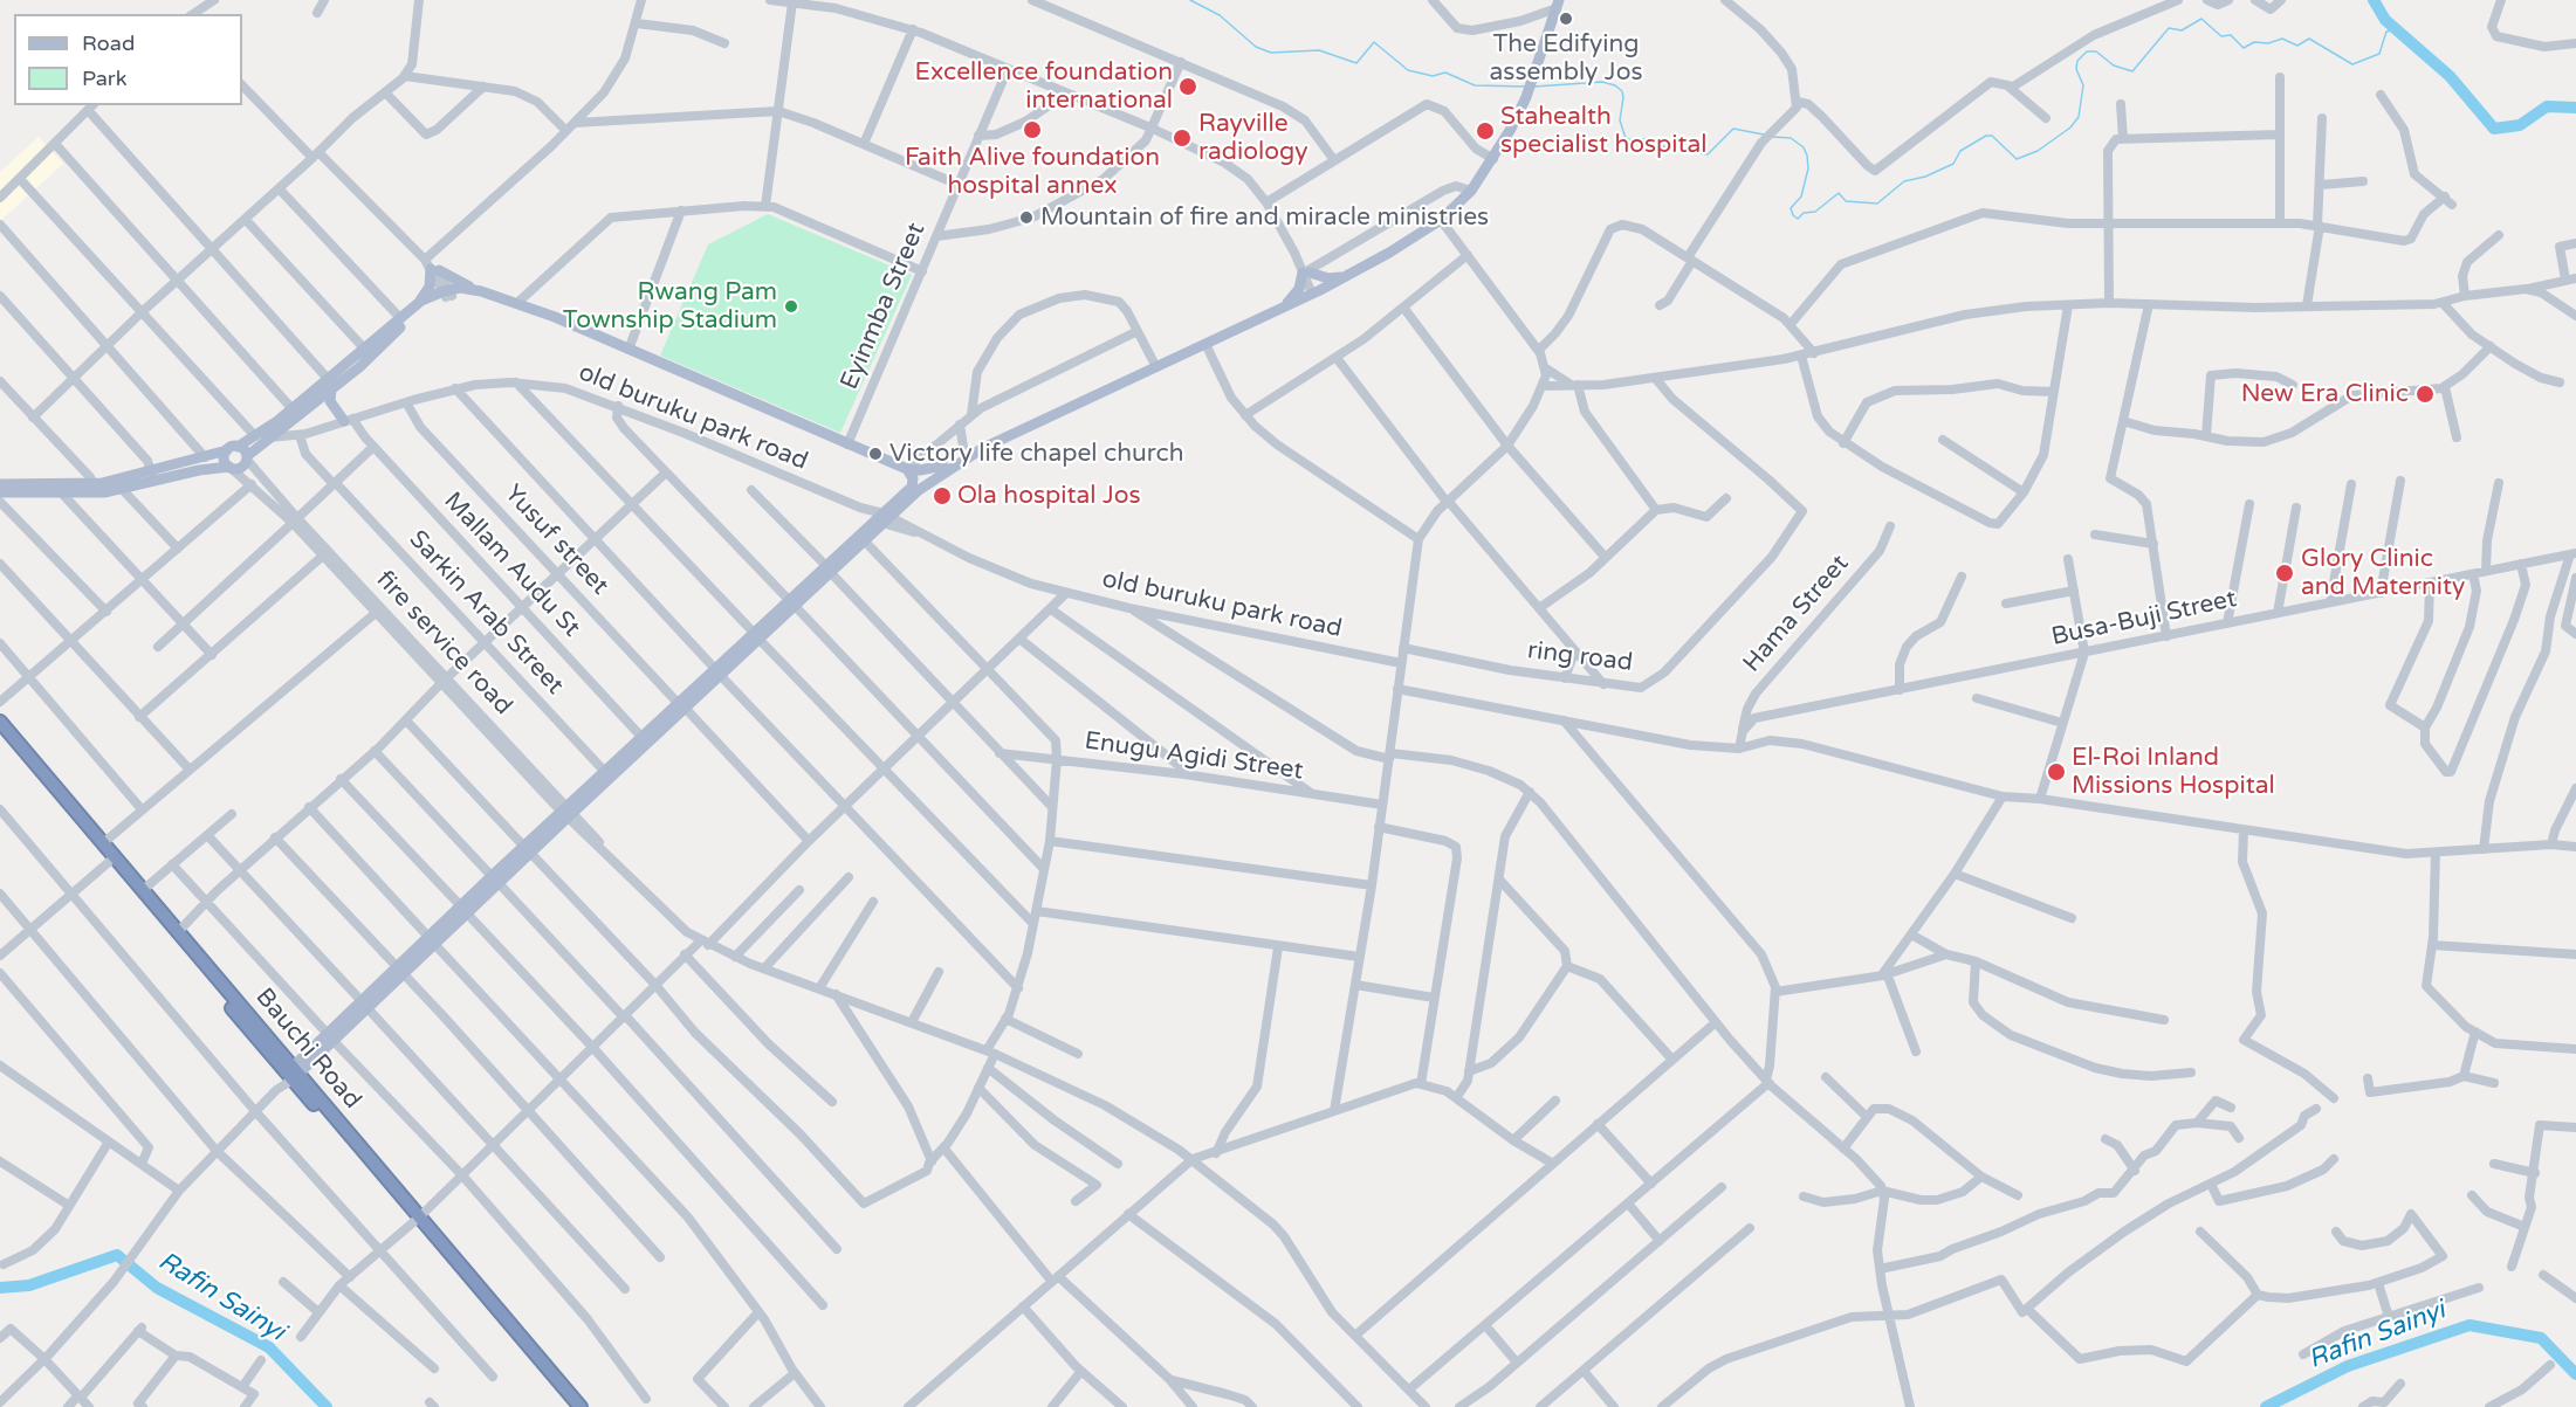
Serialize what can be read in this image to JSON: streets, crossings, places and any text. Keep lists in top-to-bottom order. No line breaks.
{"streets":{"highway":["Bauchi Road"],"street":["Eyinmba Street","old buruku park road","Yusuf street","Mallam Audu St","Sarkin Arab Street","Hama Street","Busa-Buji Street","fire service road","ring road","Enugu Agidi Street"]},"crossings":[["old buruku park road","Yusuf street"],["old buruku park road","Mallam Audu St"],["old buruku park road","Sarkin Arab Street"],["Hama Street","Busa-Buji Street"]],"water":["Rafin Sainyi"],"places":["The Edifying assembly Jos","Excellence foundation international","Faith Alive foundation hospital annex","Stahealth specialist hospital","Rayville radiology","Mountain of fire and miracle ministries","Rwang Pam Township Stadium","New Era Clinic","Victory life chapel church","Ola hospital Jos","Glory Clinic and Maternity","El-Roi Inland Missions Hospital"],"legend":["Road","Park"]}
